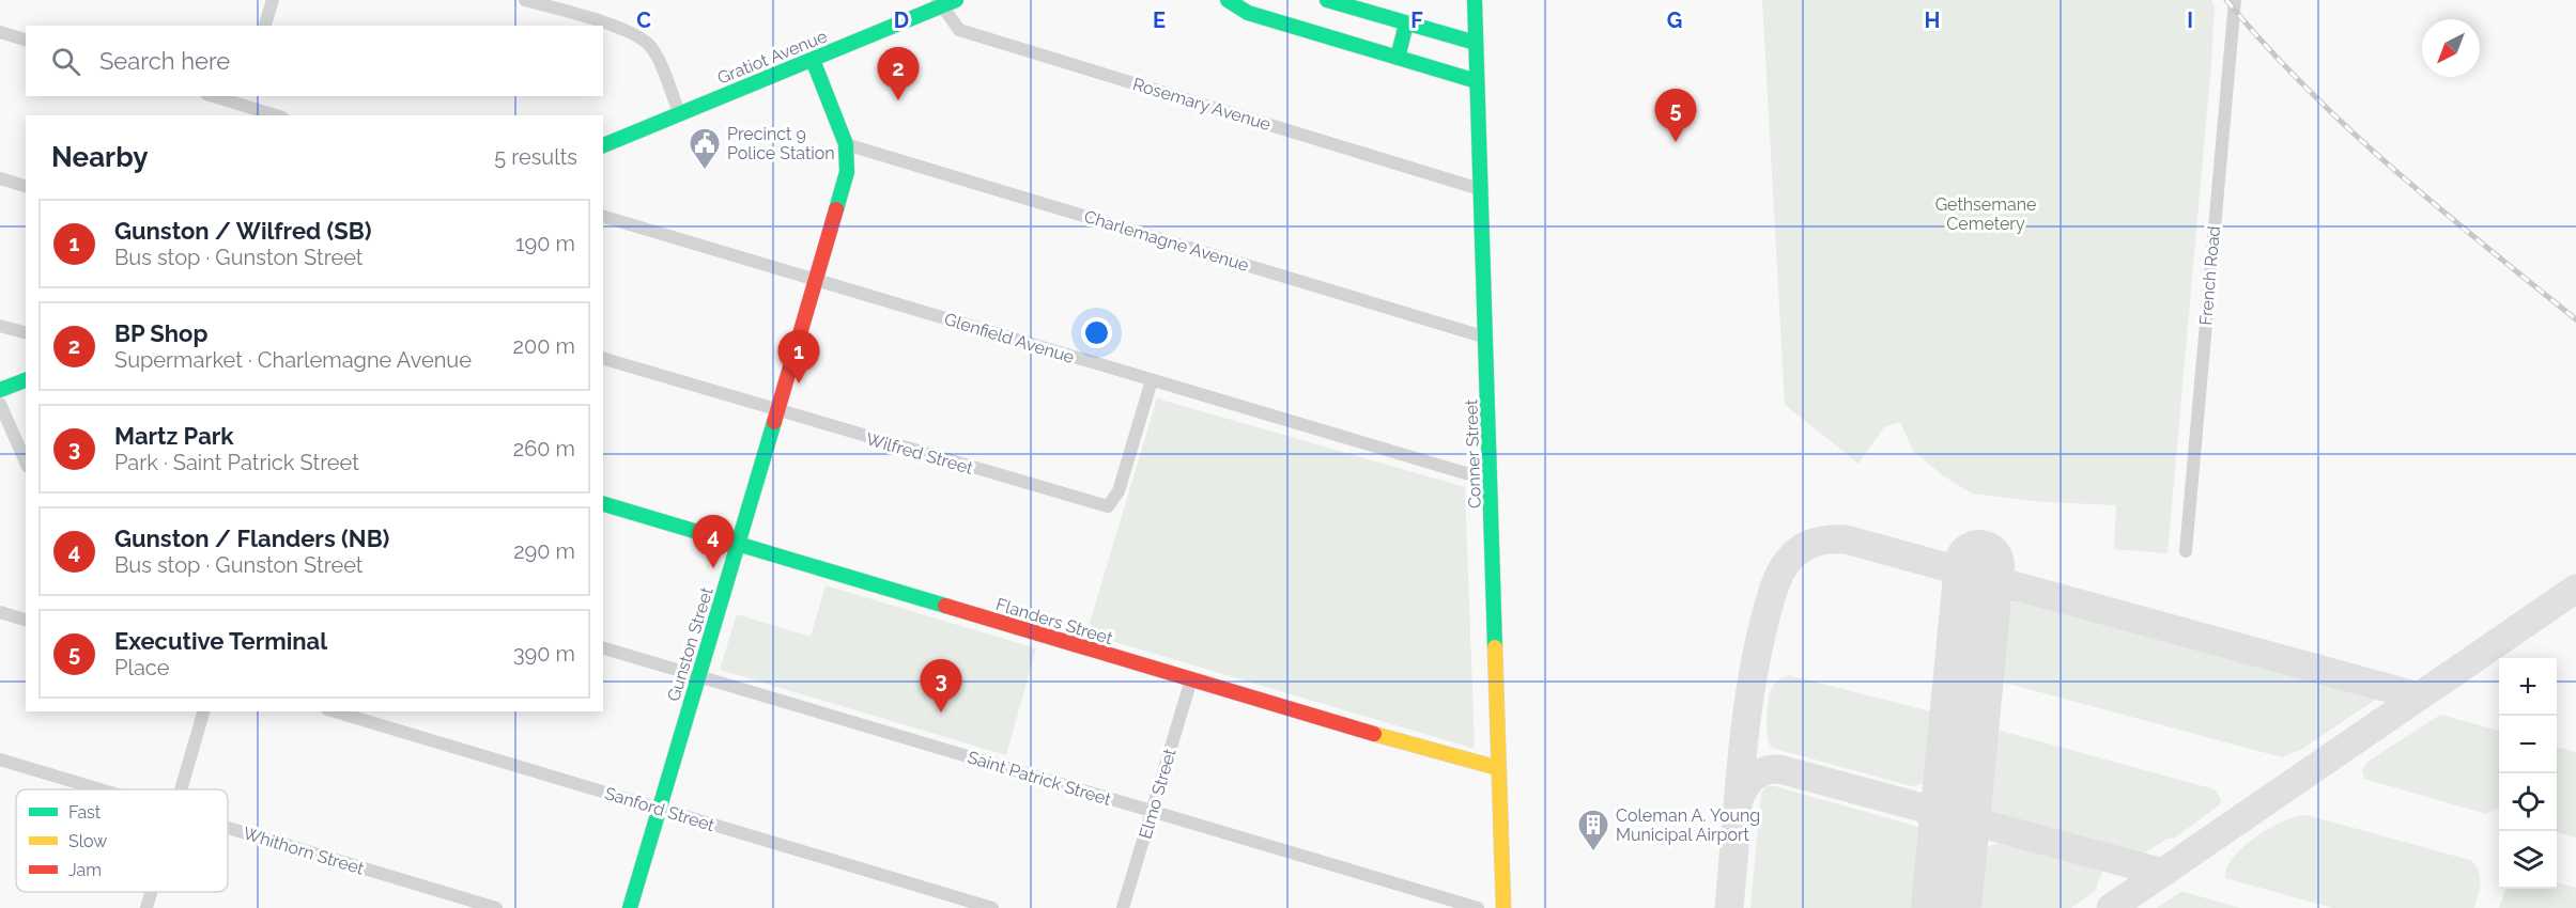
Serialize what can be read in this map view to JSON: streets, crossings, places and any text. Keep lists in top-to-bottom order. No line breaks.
{"streets":{"main road":["Gratiot Avenue","Conner Street","Flanders Street","Gunston Street"],"street":["Rosemary Avenue","Charlemagne Avenue","French Road","Glenfield Avenue","Wilfred Street","Saint Patrick Street","Elmo Street","Sanford Street","Whithorn Street"]},"crossings":[["Gratiot Avenue","Rosemary Avenue"],["Gratiot Avenue","Gunston Street"],["Rosemary Avenue","Conner Street"],["Charlemagne Avenue","Conner Street"],["Charlemagne Avenue","Gunston Street"],["Glenfield Avenue","Wilfred Street"],["Glenfield Avenue","Conner Street"],["Glenfield Avenue","Gunston Street"],["Wilfred Street","Gunston Street"],["Conner Street","Flanders Street"],["Flanders Street","Gunston Street"],["Flanders Street","Elmo Street"],["Gunston Street","Saint Patrick Street"],["Gunston Street","Sanford Street"],["Saint Patrick Street","Elmo Street"]],"parks":["Gethsemane Cemetery"],"places":{"public building":["Precinct 9 Police Station"],"building":["Coleman A. Young Municipal Airport"]},"legend":["Fast","Slow","Jam"],"north":"bottom left","page":{"search":"Search here","pins":["2","5","1","4","3"],"heading":["Nearby","5 results"],"list":[{"mark":"1","name":"Gunston / Wilfred (SB)","note":"Bus stop · Gunston Street","value":"190 m"},{"mark":"2","name":"BP Shop","note":"Supermarket · Charlemagne Avenue","value":"200 m"},{"mark":"3","name":"Martz Park","note":"Park · Saint Patrick Street","value":"260 m"},{"mark":"4","name":"Gunston / Flanders (NB)","note":"Bus stop · Gunston Street","value":"290 m"},{"mark":"5","name":"Executive Terminal","note":"Place","value":"390 m"}],"map_buttons":["+","−"]},"grid":{"columns":["C","D","E","F","G","H","I"]}}
